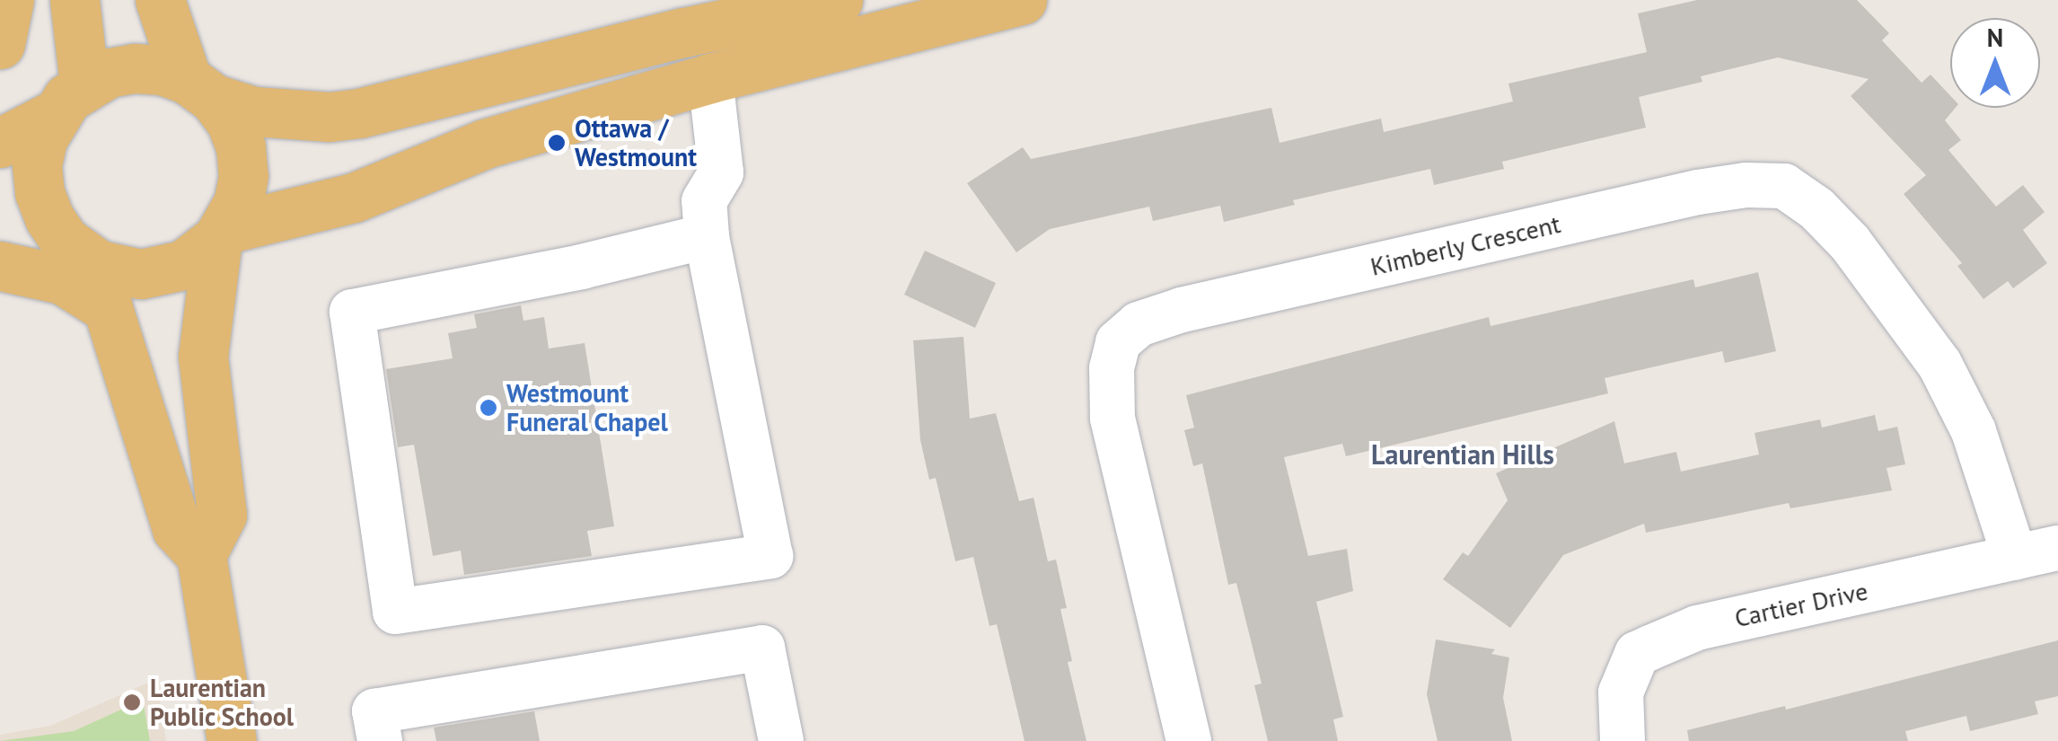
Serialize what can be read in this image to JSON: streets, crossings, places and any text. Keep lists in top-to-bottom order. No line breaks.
{"streets":{"street":["Kimberly Crescent","Cartier Drive"]},"crossings":[["Kimberly Crescent","Cartier Drive"]],"districts":["Laurentian Hills"],"places":["Ottawa / Westmount","Westmount Funeral Chapel","Laurentian Public School"],"north":"top"}
